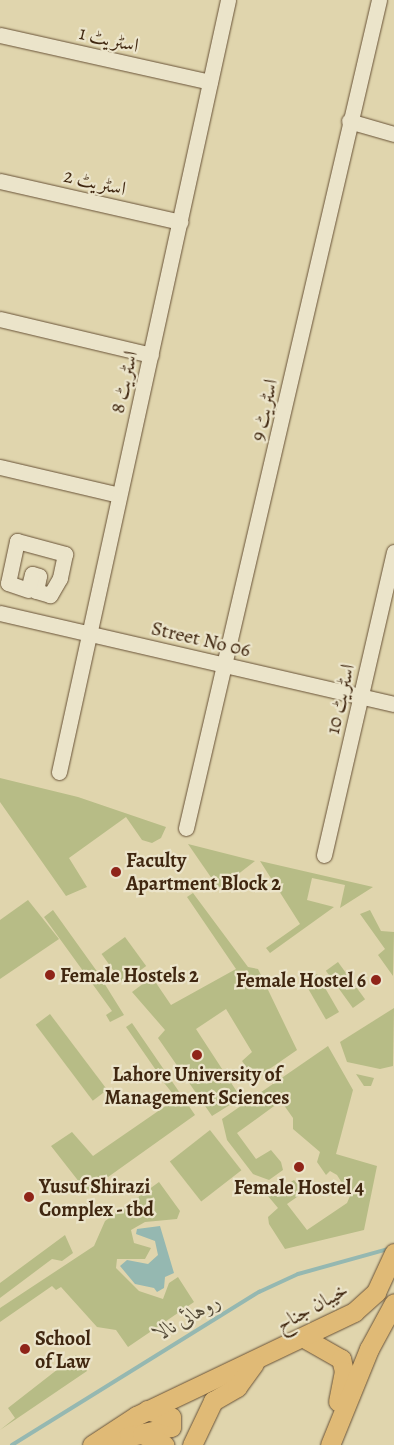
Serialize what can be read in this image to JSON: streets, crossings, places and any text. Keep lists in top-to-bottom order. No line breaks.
{"streets":{"main road":["خیبان جناح"],"street":["اسٹریٹ 1","اسٹریٹ 2","اسٹریٹ 8","اسٹریٹ 9","Street No 06","اسٹریٹ 10"]},"crossings":[["اسٹریٹ 1","اسٹریٹ 8"],["اسٹریٹ 2","اسٹریٹ 8"],["اسٹریٹ 8","Street No 06"],["اسٹریٹ 9","Street No 06"],["Street No 06","اسٹریٹ 10"]],"water":["روہائی نالا"],"places":["Faculty Apartment Block 2","Female Hostels 2","Female Hostel 6","Lahore University of Management Sciences","Female Hostel 4","Yusuf Shirazi Complex - tbd","School of Law"]}
